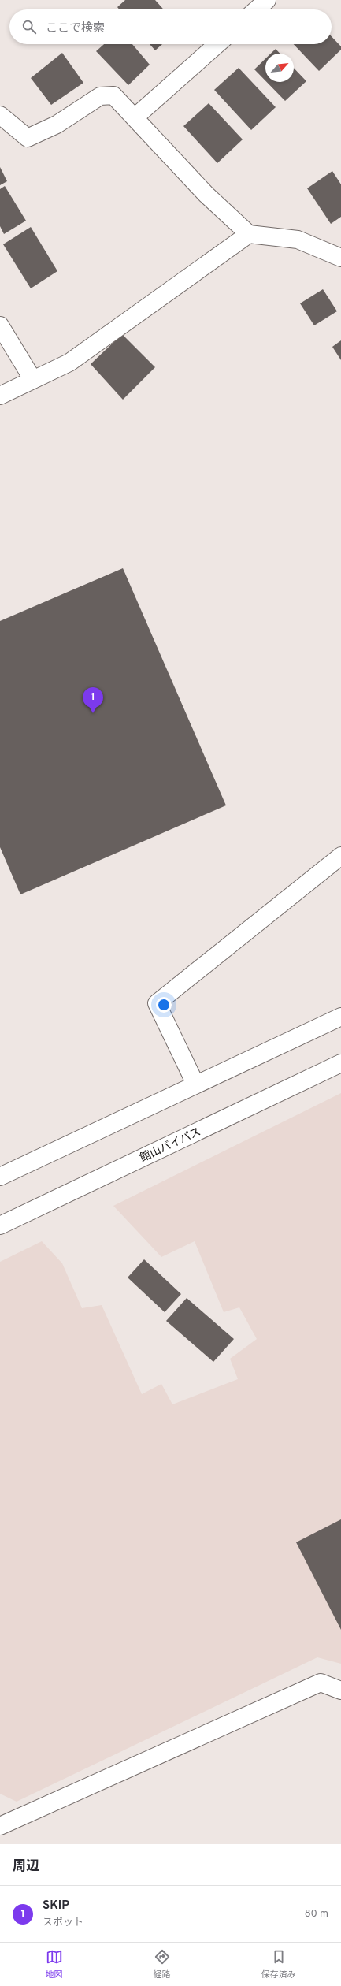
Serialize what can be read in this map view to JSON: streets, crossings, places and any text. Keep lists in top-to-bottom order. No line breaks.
{"streets":{"main road":["館山バイパス"]},"north":"top right","page":{"search":"ここで検索","pins":"1","heading":"周辺","list":[{"mark":"1","name":"SKIP","note":"スポット","value":"80 m"}],"nav":["地図","経路","保存済み"]}}
